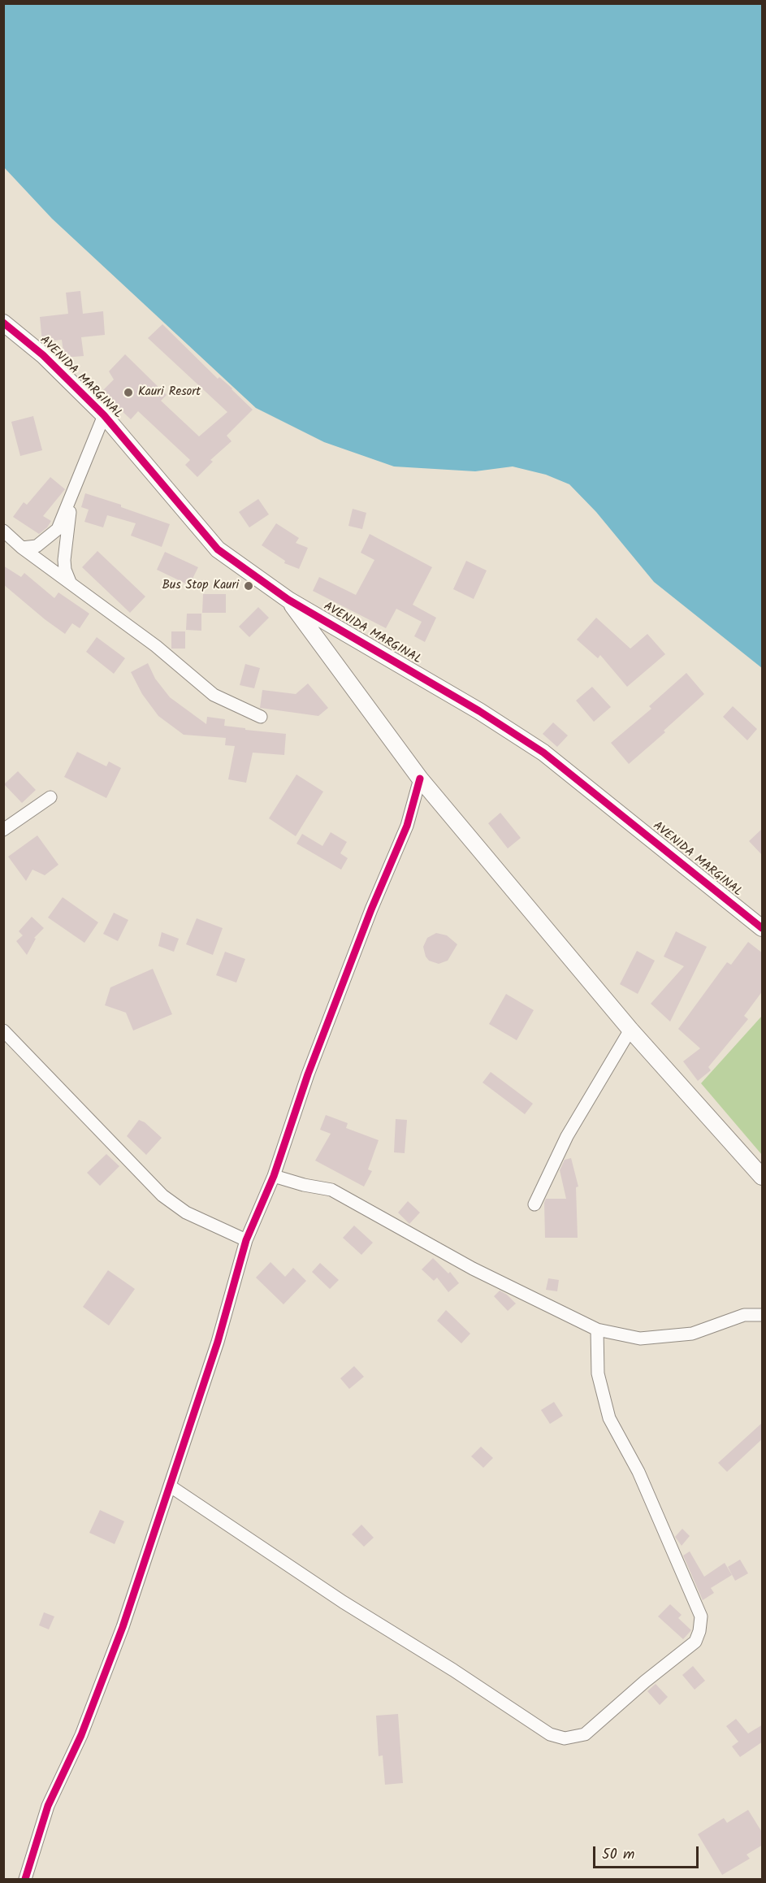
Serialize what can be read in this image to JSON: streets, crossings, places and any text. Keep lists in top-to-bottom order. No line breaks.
{"streets":{"street":["AVENIDA MARGINAL"]},"places":["Kauri Resort","Bus Stop Kauri"],"scale_bar":"50 m"}
